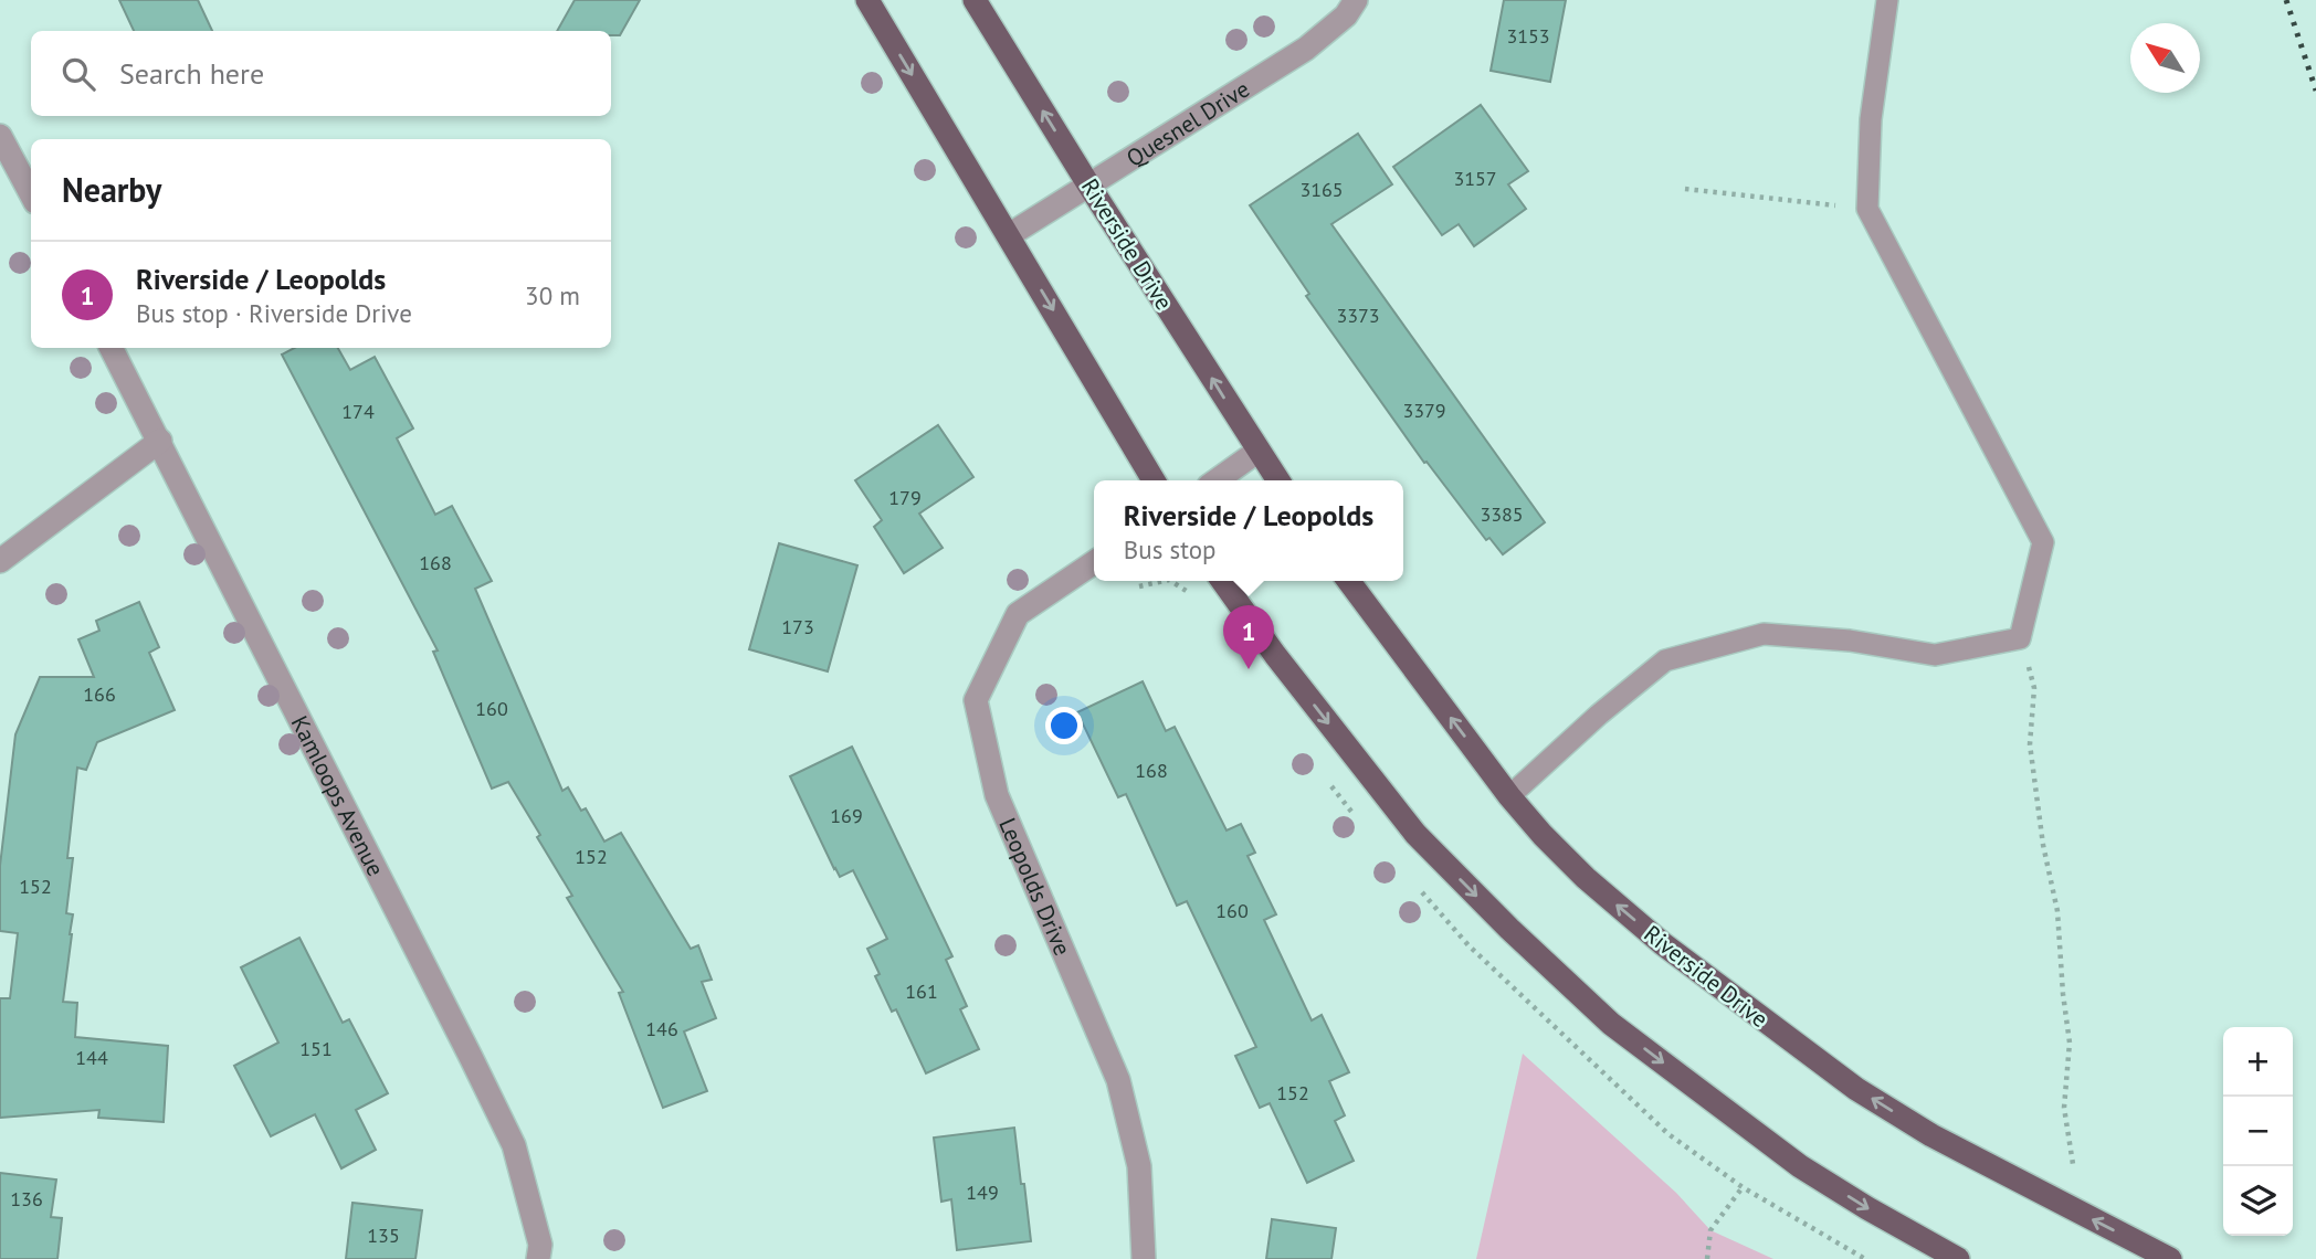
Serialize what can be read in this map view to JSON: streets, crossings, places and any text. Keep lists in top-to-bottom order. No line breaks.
{"streets":{"main road":["Riverside Drive"],"street":["Quesnel Drive","Kamloops Avenue","Leopolds Drive"]},"crossings":[["Quesnel Drive","Riverside Drive"]],"house_numbers":["3153","3157","3165","3373","3379","174","179","3385","168","173","166","160","168","169","152","152","160","161","146","151","144","152","149","136","135"],"north":"top left","page":{"search":"Search here","heading":"Nearby","list":[{"mark":"1","name":"Riverside / Leopolds","note":"Bus stop · Riverside Drive","value":"30 m"}],"popup":["Riverside / Leopolds","Bus stop"],"pins":"1","map_buttons":["+","−"]}}
